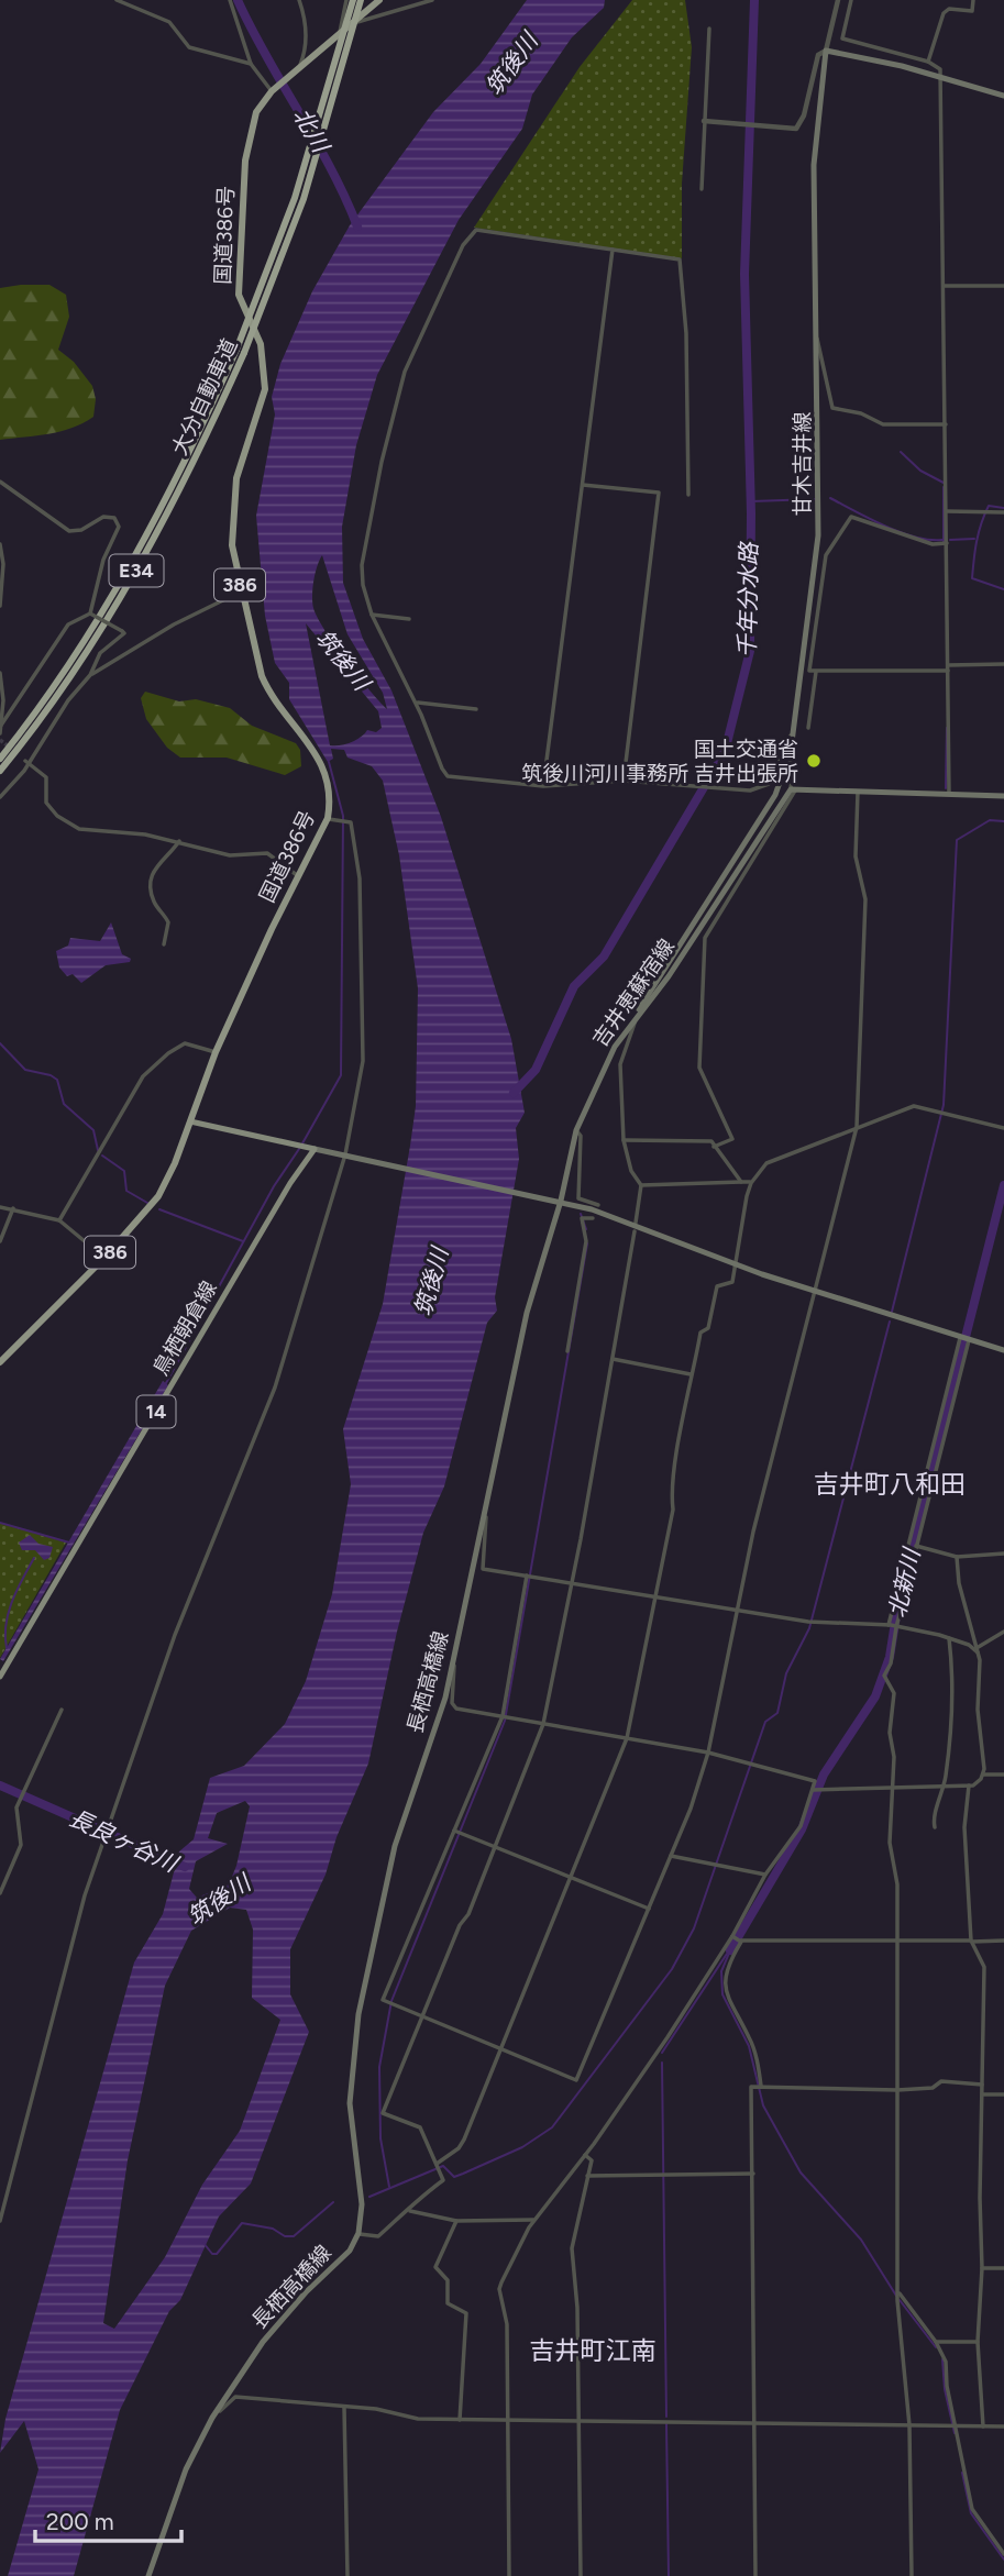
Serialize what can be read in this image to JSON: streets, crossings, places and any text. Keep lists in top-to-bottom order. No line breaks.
{"streets":{"highway":["国道386号","大分自動車道","E34","386"],"main road":["甘木吉井線","吉井恵蘇宿線","鳥栖朝倉線","14","長栖高橋線"]},"crossings":[["甘木吉井線","吉井恵蘇宿線"],["吉井恵蘇宿線","長栖高橋線"]],"districts":["吉井町八和田","吉井町江南"],"water":["筑後川","北川","千年分水路","北新川","長良ヶ谷川"],"places":["国土交通省 筑後川河川事務所 吉井出張所"],"scale_bar":"200 m"}
